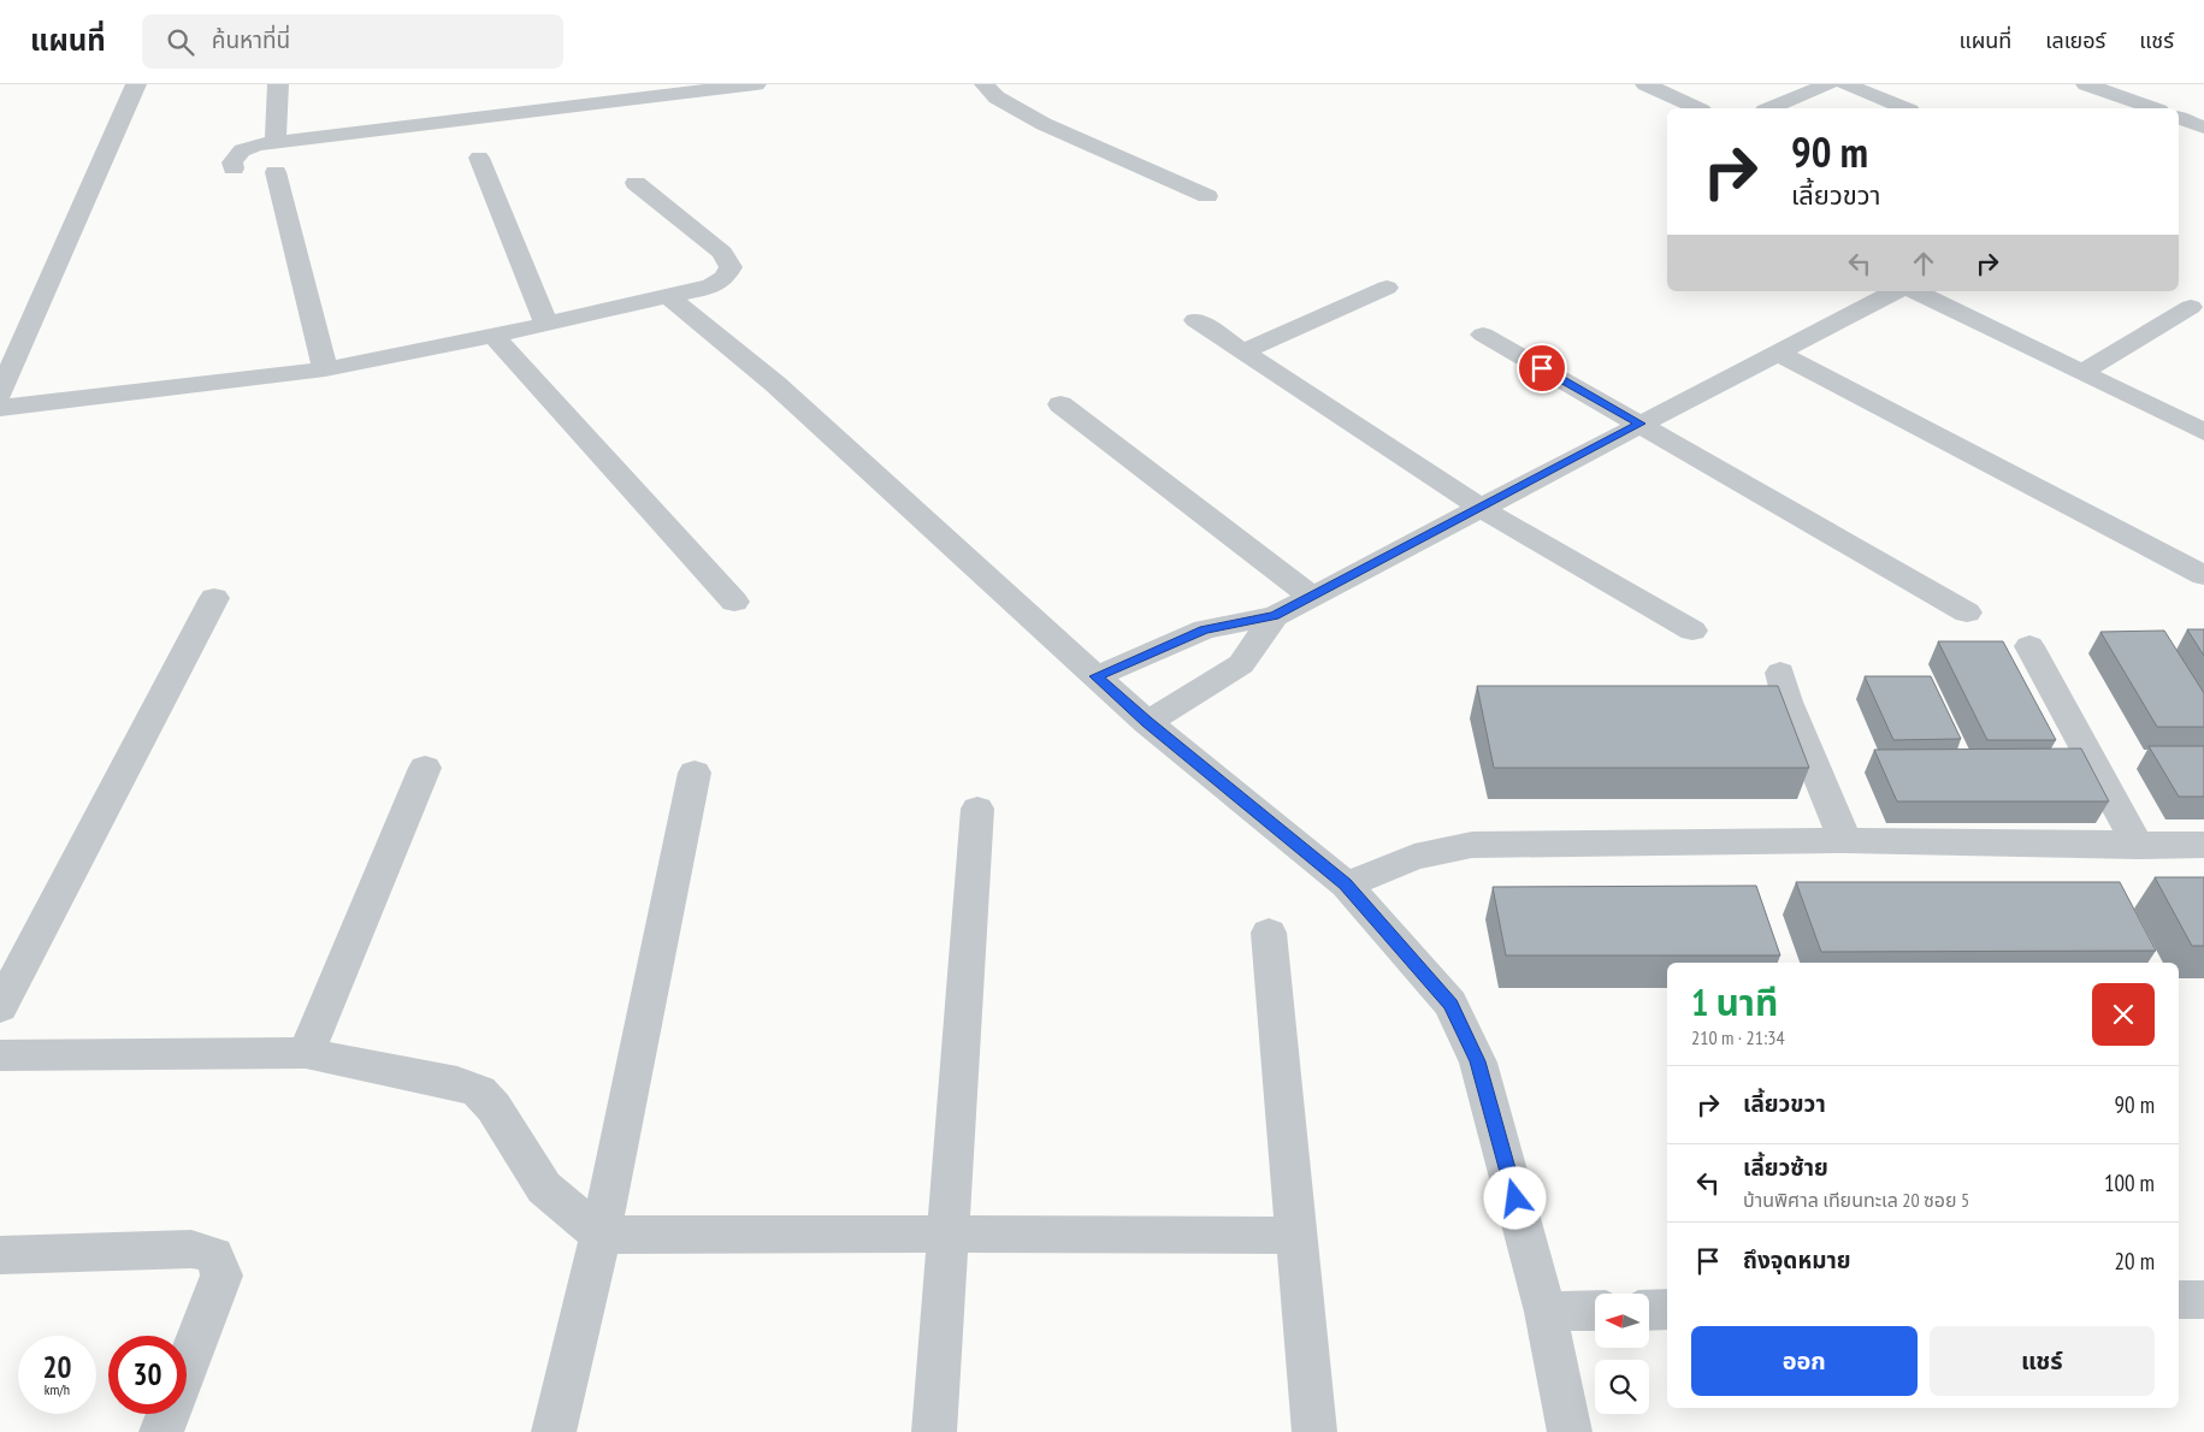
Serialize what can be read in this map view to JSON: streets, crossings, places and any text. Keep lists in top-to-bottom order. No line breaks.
{"north":"left","page":{"header":"แผนที่","search":"ค้นหาที่นี่","nav":["แผนที่","เลเยอร์","แชร์"],"turn":["90 m","เลี้ยวขวา"],"heading":["1 นาที","210 m · 21:34"],"list":[{"name":"เลี้ยวขวา","value":"90 m"},{"name":"เลี้ยวซ้าย","note":"บ้านพิศาล เทียนทะเล 20 ซอย 5","value":"100 m"},{"name":"ถึงจุดหมาย","value":"20 m"}],"buttons":["ออก","แชร์"],"speed":"20 km/h","limit":"30"}}
